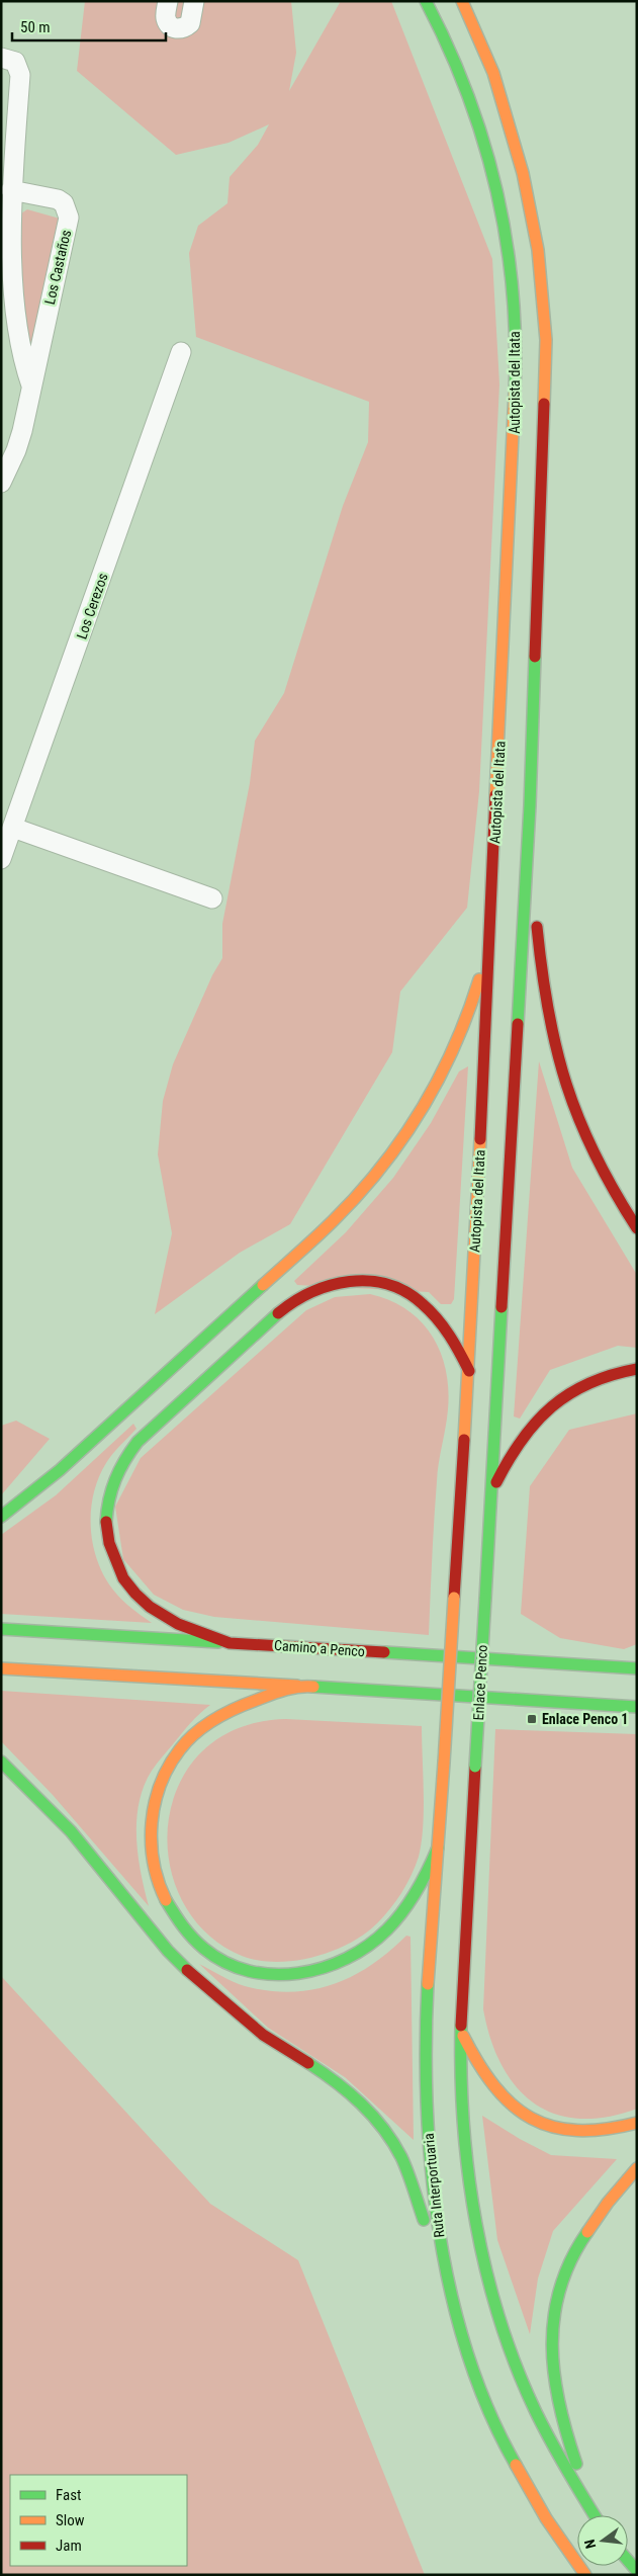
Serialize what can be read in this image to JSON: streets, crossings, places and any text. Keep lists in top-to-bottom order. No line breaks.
{"streets":{"main road":["Autopista del Itata","Camino a Penco","Enlace Penco","Ruta Interportuaria"],"street":["Los Castaños","Los Cerezos"]},"crossings":[["Autopista del Itata","Enlace Penco"],["Autopista del Itata","Ruta Interportuaria"]],"places":{"transit":["Enlace Penco 1"]},"legend":["Fast","Slow","Jam"],"scale_bar":"50 m","north":"left"}
